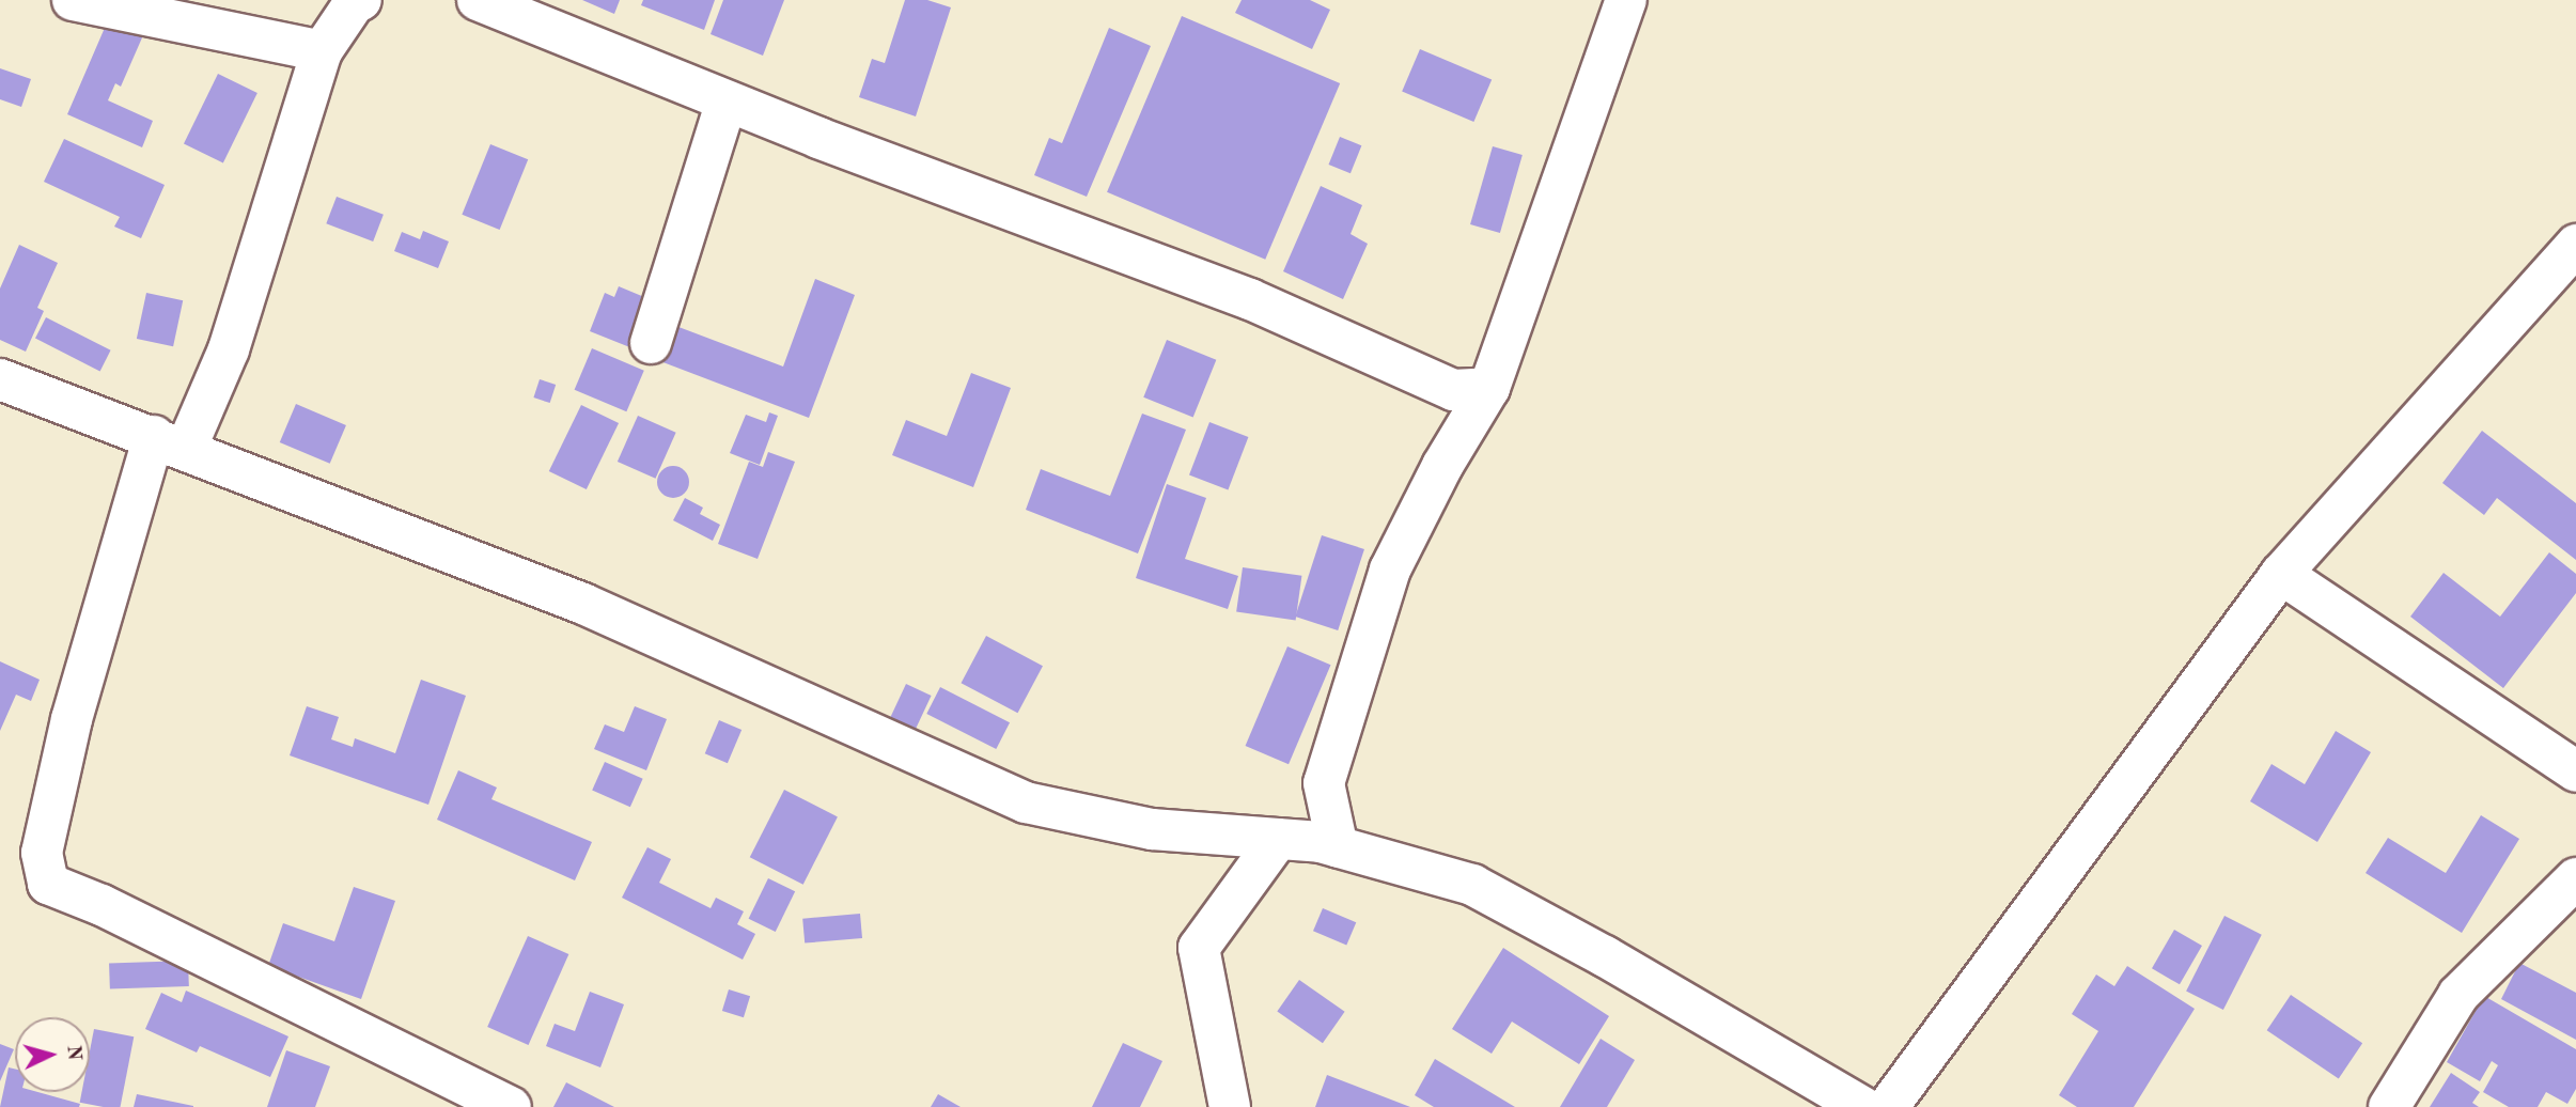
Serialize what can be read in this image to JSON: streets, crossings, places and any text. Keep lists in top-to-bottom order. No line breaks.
{"north":"right"}
